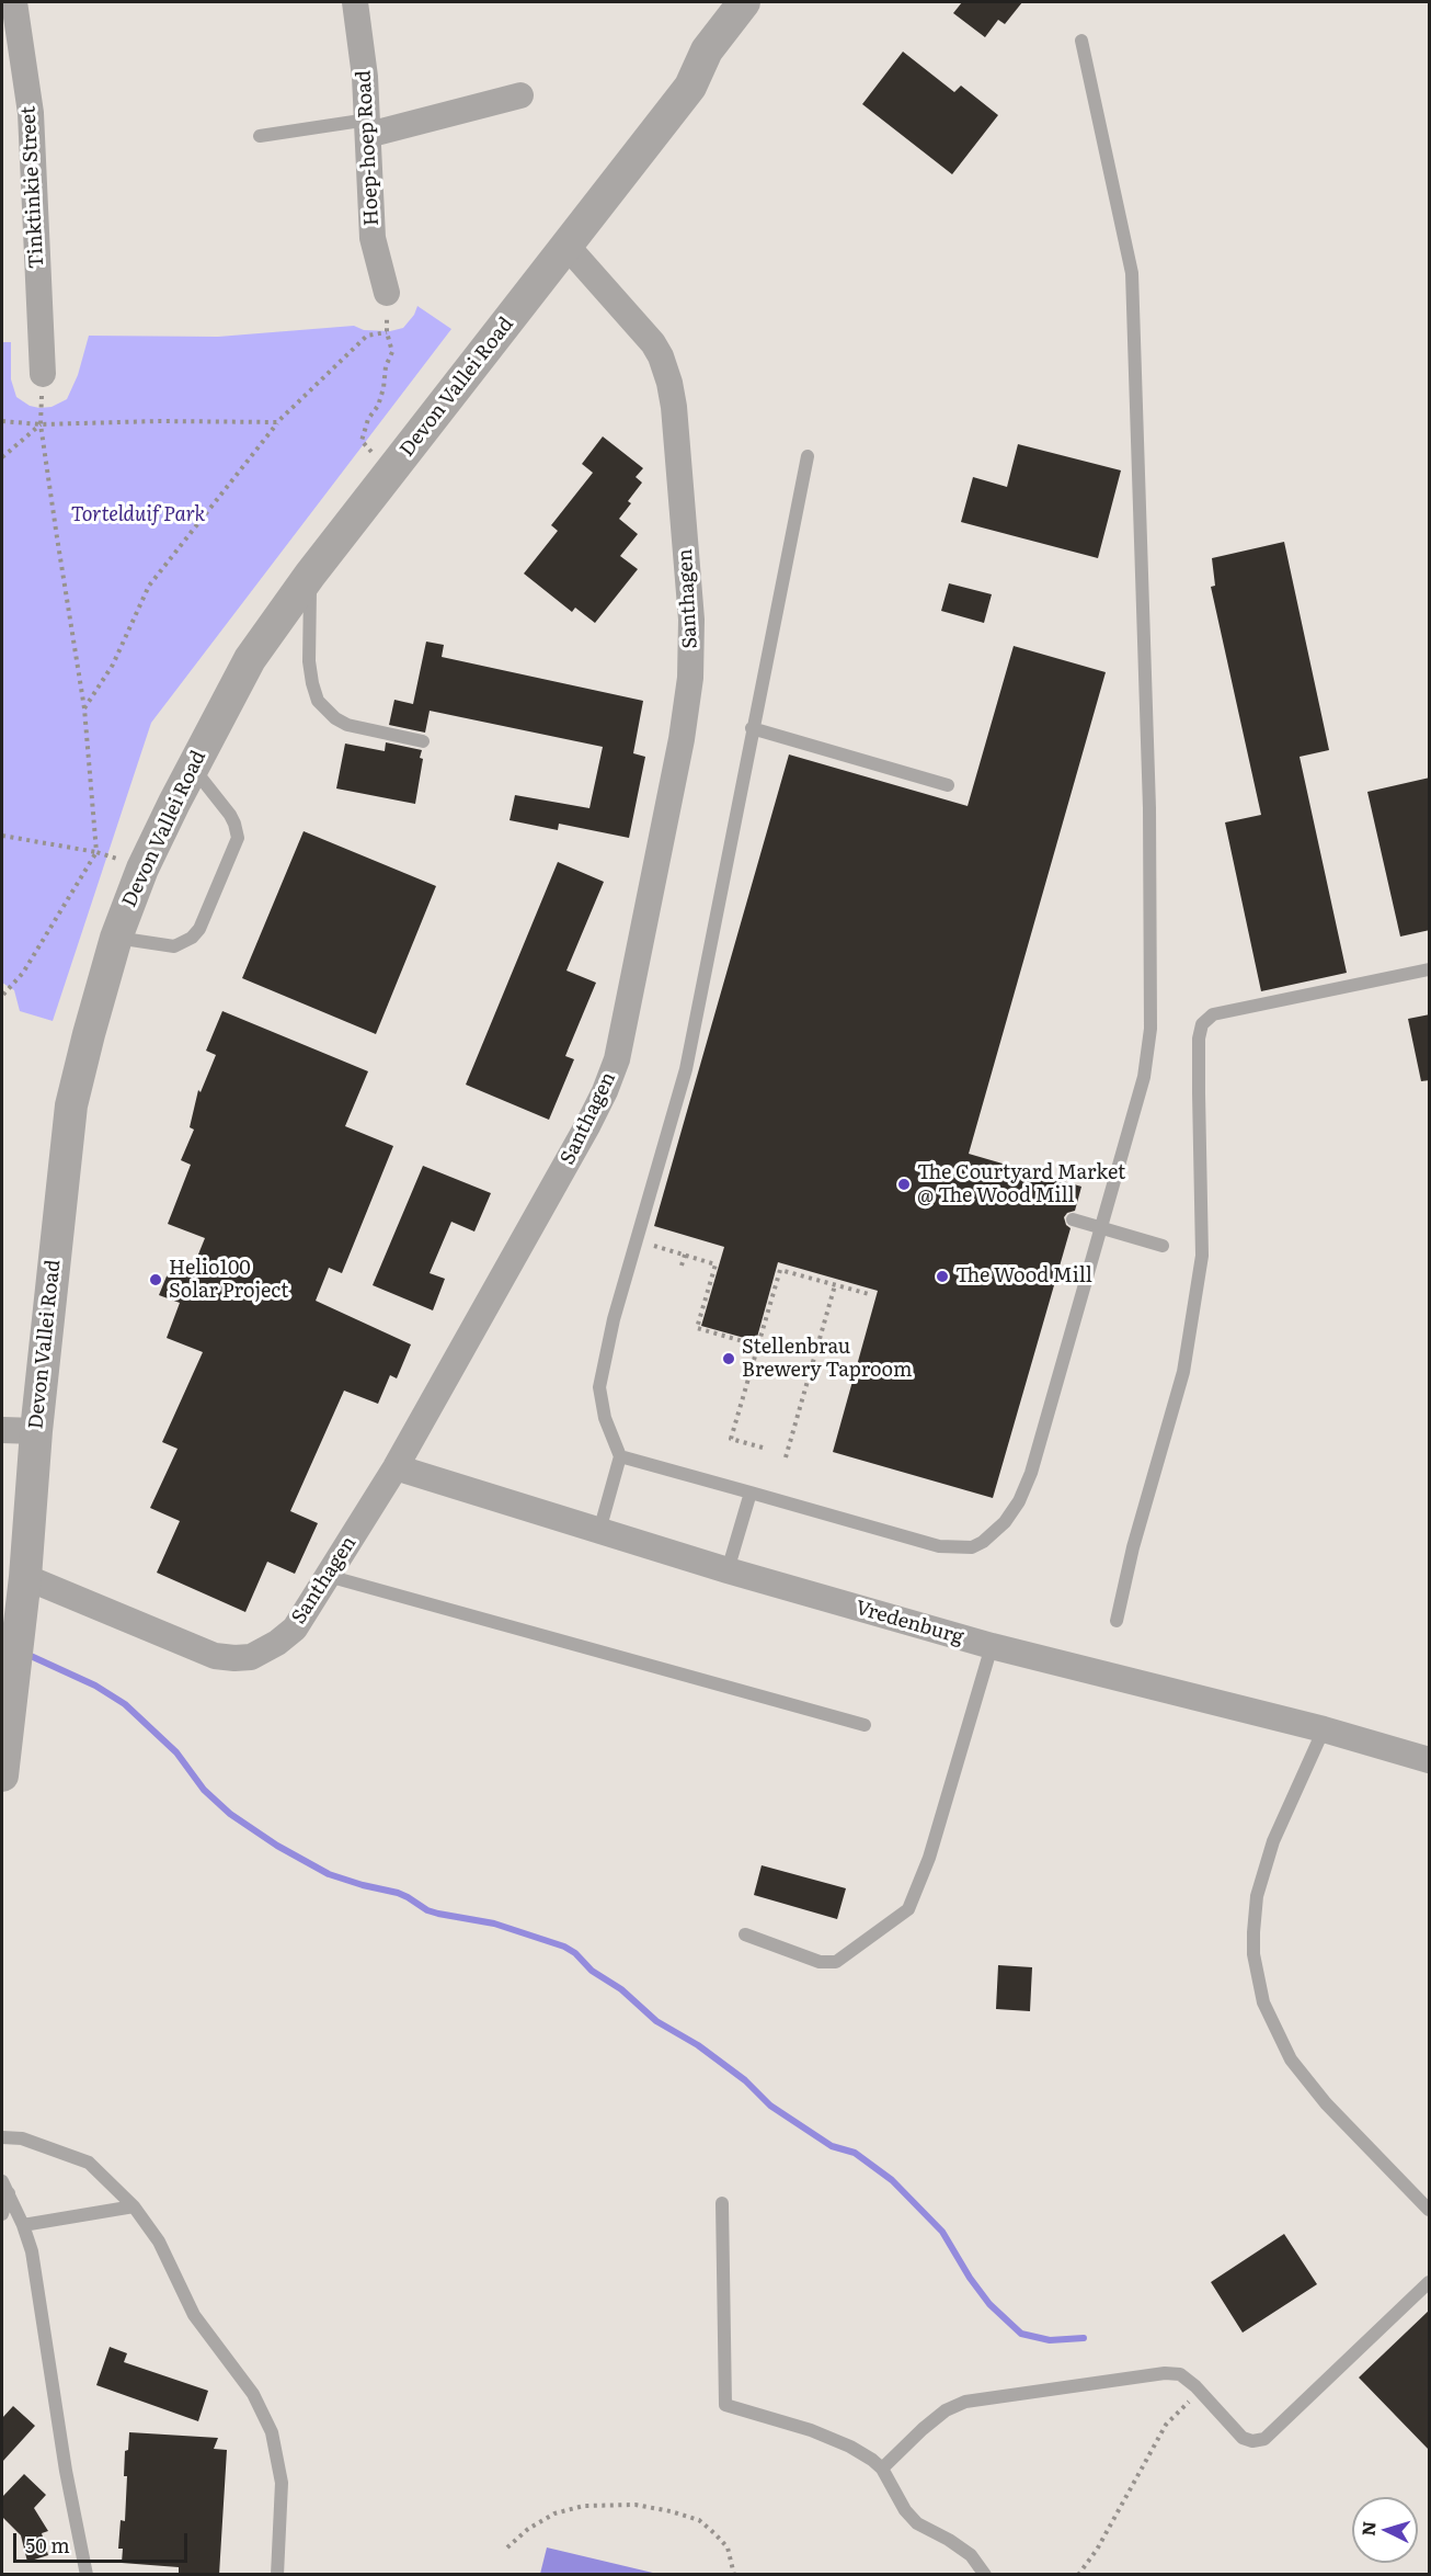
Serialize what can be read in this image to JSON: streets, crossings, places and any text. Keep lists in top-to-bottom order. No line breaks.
{"streets":{"street":["Hoep-hoep Road","Tinktinkie Street","Devon Vallei Road","Santhagen","Vredenburg"]},"crossings":[["Devon Vallei Road","Santhagen"],["Santhagen","Vredenburg"]],"parks":["Tortelduif Park"],"places":["The Courtyard Market @ The Wood Mill","The Wood Mill","Helio100 Solar Project","Stellenbrau Brewery Taproom"],"scale_bar":"50 m","north":"left"}
